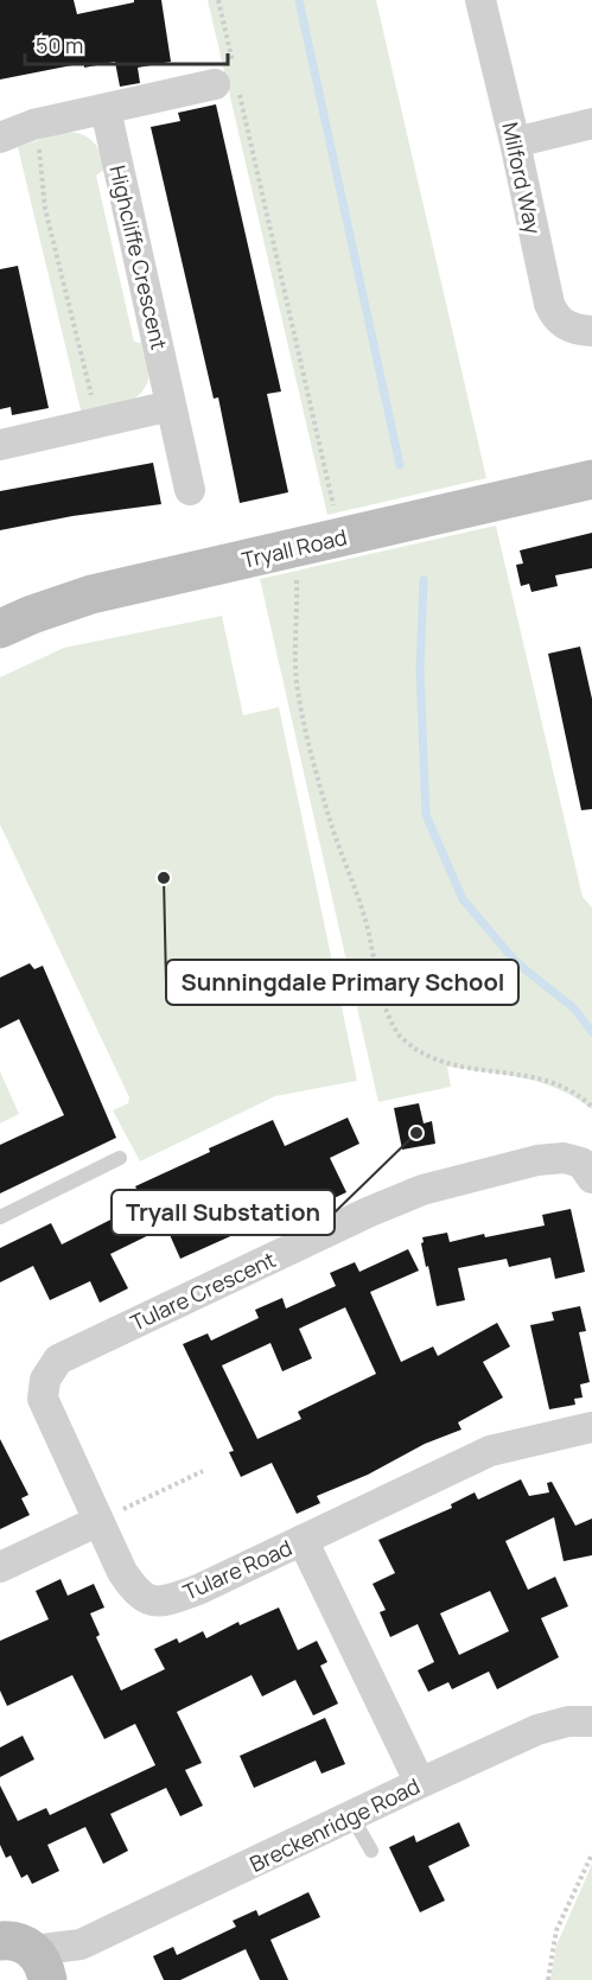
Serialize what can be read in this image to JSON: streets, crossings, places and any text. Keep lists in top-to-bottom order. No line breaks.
{"streets":{"street":["Milford Way","Highcliffe Crescent","Tryall Road","Tulare Crescent","Tulare Road","Breckenridge Road"]},"crossings":[["Tulare Crescent","Tulare Road"],["Tulare Road","Breckenridge Road"]],"places":["Sunningdale Primary School","Tryall Substation"],"scale_bar":"50 m"}
